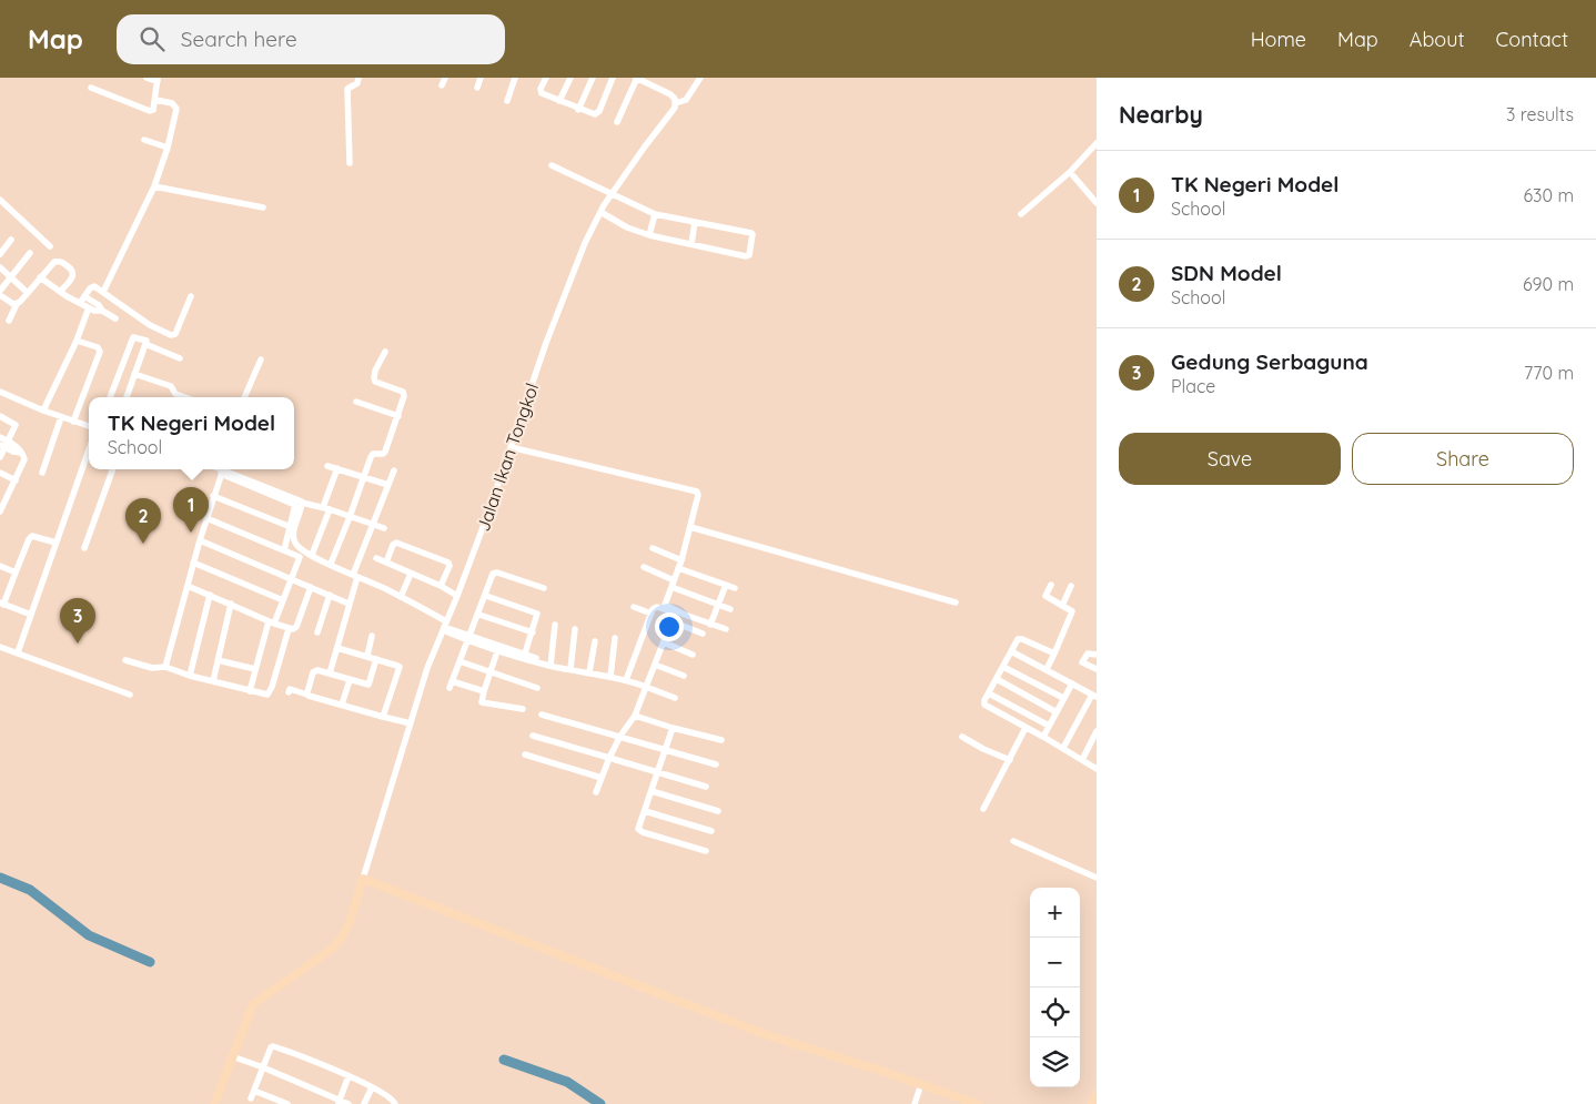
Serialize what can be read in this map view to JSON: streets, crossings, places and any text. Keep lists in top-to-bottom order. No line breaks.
{"streets":{"street":["Jalan Ikan Tongkol"]},"page":{"header":"Map","search":"Search here","nav":["Home","Map","About","Contact"],"heading":["Nearby","3 results"],"list":[{"mark":"1","name":"TK Negeri Model","note":"School","value":"630 m"},{"mark":"2","name":"SDN Model","note":"School","value":"690 m"},{"mark":"3","name":"Gedung Serbaguna","note":"Place","value":"770 m"}],"popup":["TK Negeri Model","School"],"buttons":["Save","Share"],"pins":["1","2","3"],"map_buttons":["+","−"]}}
